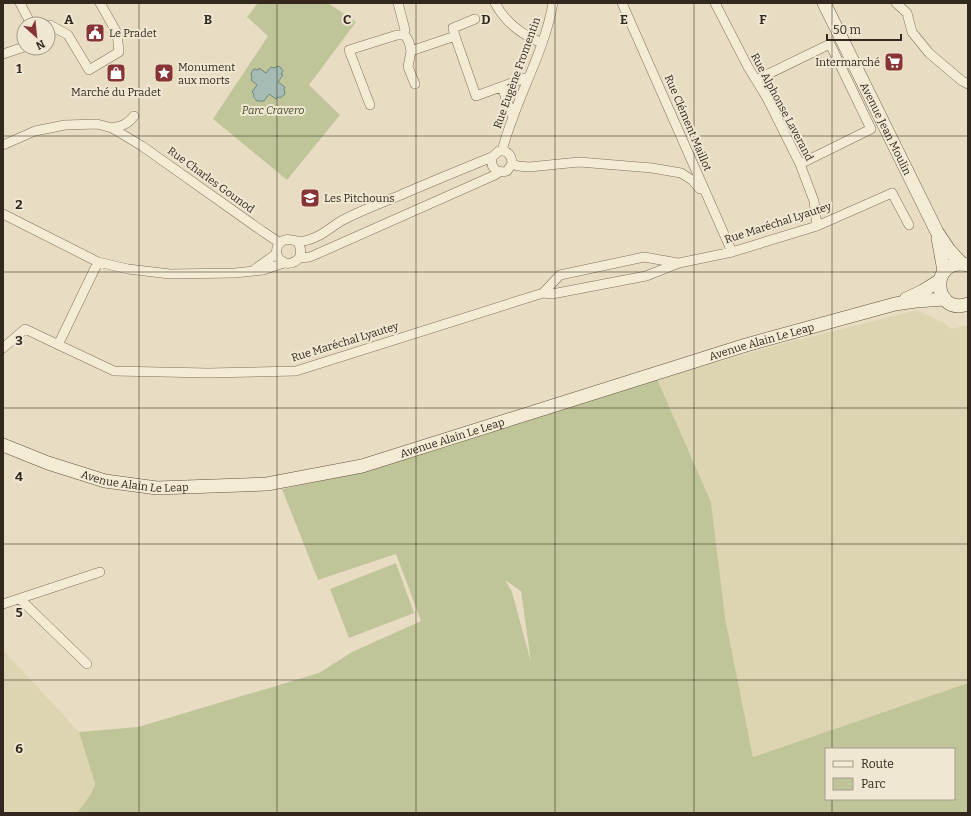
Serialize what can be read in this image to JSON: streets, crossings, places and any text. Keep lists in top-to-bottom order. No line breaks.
{"streets":{"street":["Rue Eugène Fromentin","Rue Alphonse Laverand","Rue Clément Maillot","Avenue Jean Moulin","Rue Charles Gounod","Rue Maréchal Lyautey","Avenue Alain Le Leap"]},"crossings":[["Rue Alphonse Laverand","Rue Maréchal Lyautey"],["Rue Clément Maillot","Rue Maréchal Lyautey"],["Avenue Jean Moulin","Avenue Alain Le Leap"]],"parks":["Parc Cravero"],"places":{"public building":["Le Pradet"],"supermarket":["Intermarché"],"shop":["Marché du Pradet"],"place":["Monument aux morts"],"school or university":["Les Pitchouns"]},"legend":["Route","Parc"],"scale_bar":"50 m","north":"bottom right","grid":{"columns":["A","B","C","D","E","F"],"rows":["1","2","3","4","5","6"]}}
